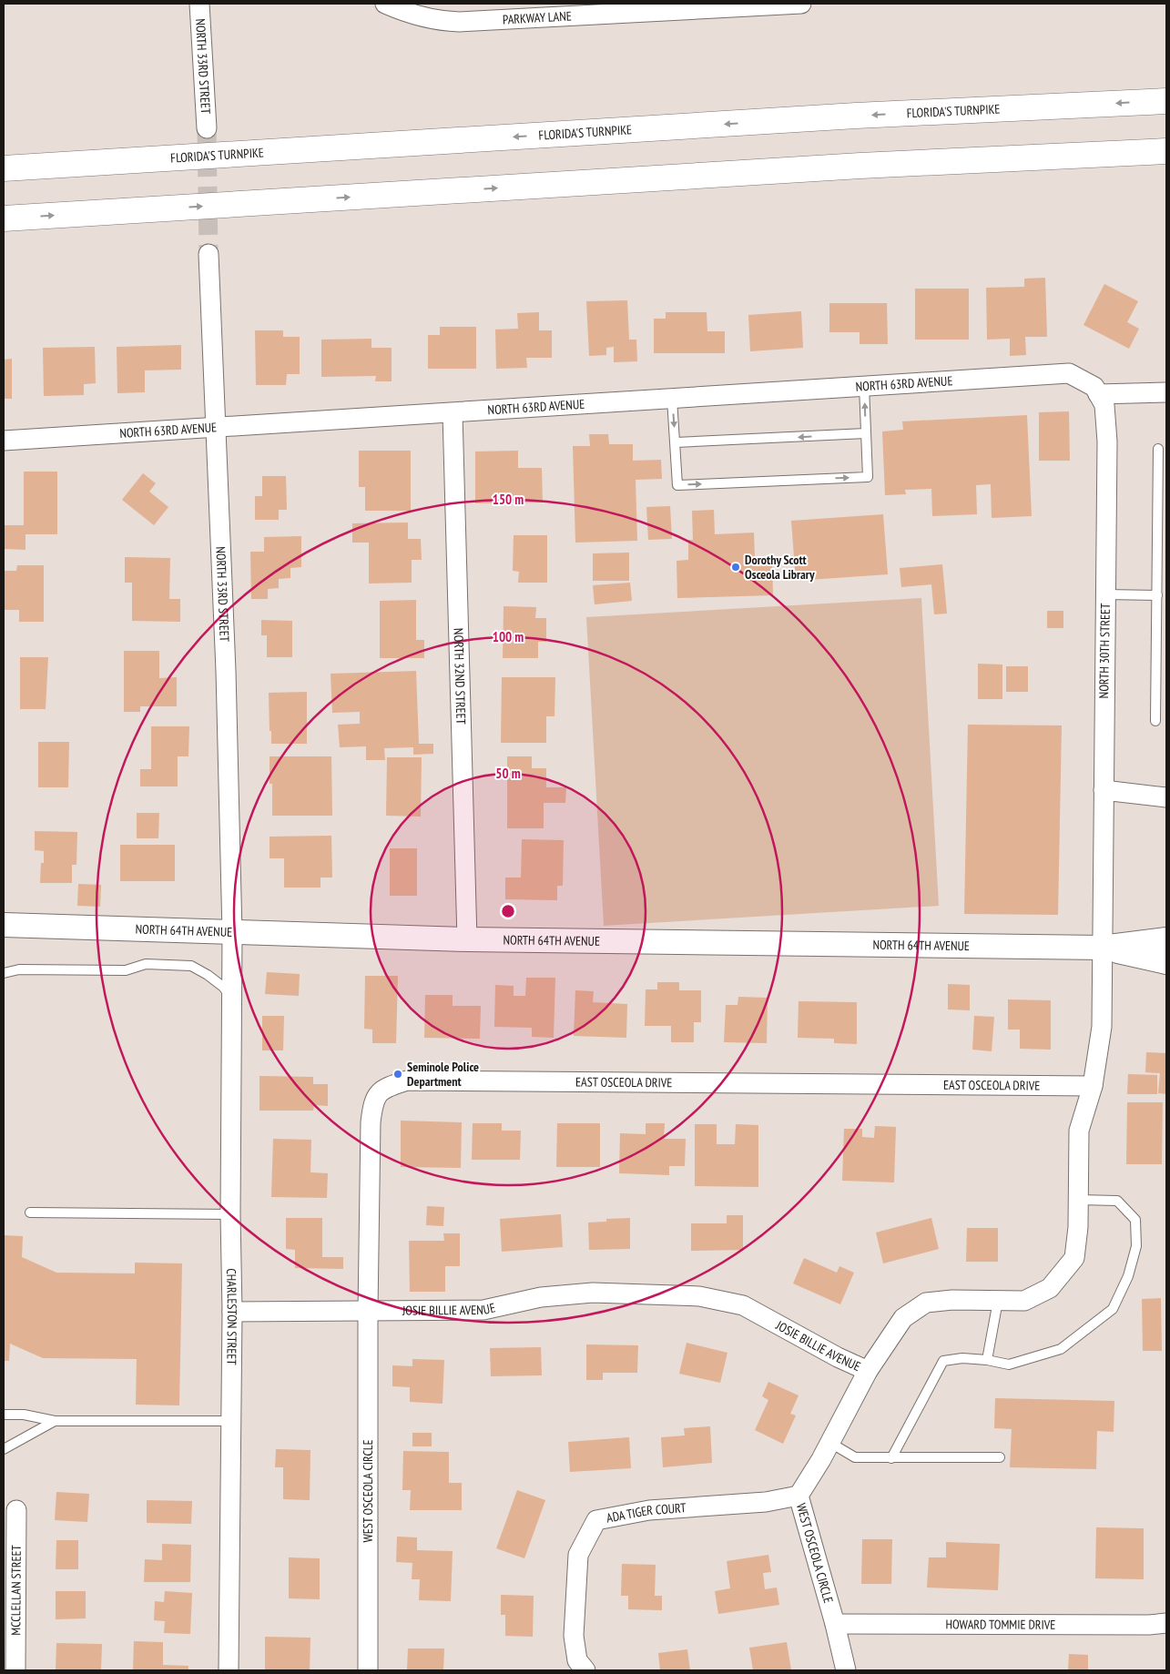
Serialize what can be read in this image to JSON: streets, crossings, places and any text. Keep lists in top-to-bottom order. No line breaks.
{"streets":{"highway":["FLORIDA'S TURNPIKE"],"street":["PARKWAY LANE","NORTH 33RD STREET","NORTH 63RD AVENUE","NORTH 30TH STREET","NORTH 32ND STREET","NORTH 64TH AVENUE","EAST OSCEOLA DRIVE","JOSIE BILLIE AVENUE","CHARLESTON STREET","WEST OSCEOLA CIRCLE","ADA TIGER COURT","MCCLELLAN STREET","HOWARD TOMMIE DRIVE"]},"crossings":[["NORTH 33RD STREET","NORTH 63RD AVENUE"],["NORTH 33RD STREET","NORTH 64TH AVENUE"],["NORTH 33RD STREET","CHARLESTON STREET"],["NORTH 63RD AVENUE","NORTH 30TH STREET"],["NORTH 63RD AVENUE","NORTH 32ND STREET"],["NORTH 30TH STREET","NORTH 64TH AVENUE"],["NORTH 30TH STREET","JOSIE BILLIE AVENUE"],["NORTH 32ND STREET","NORTH 64TH AVENUE"],["NORTH 64TH AVENUE","JOSIE BILLIE AVENUE"],["EAST OSCEOLA DRIVE","JOSIE BILLIE AVENUE"],["EAST OSCEOLA DRIVE","WEST OSCEOLA CIRCLE"],["JOSIE BILLIE AVENUE","CHARLESTON STREET"],["JOSIE BILLIE AVENUE","WEST OSCEOLA CIRCLE"],["WEST OSCEOLA CIRCLE","ADA TIGER COURT"],["WEST OSCEOLA CIRCLE","HOWARD TOMMIE DRIVE"]],"places":["Dorothy Scott Osceola Library","Seminole Police Department"],"rings":["150 m","100 m","50 m"]}
